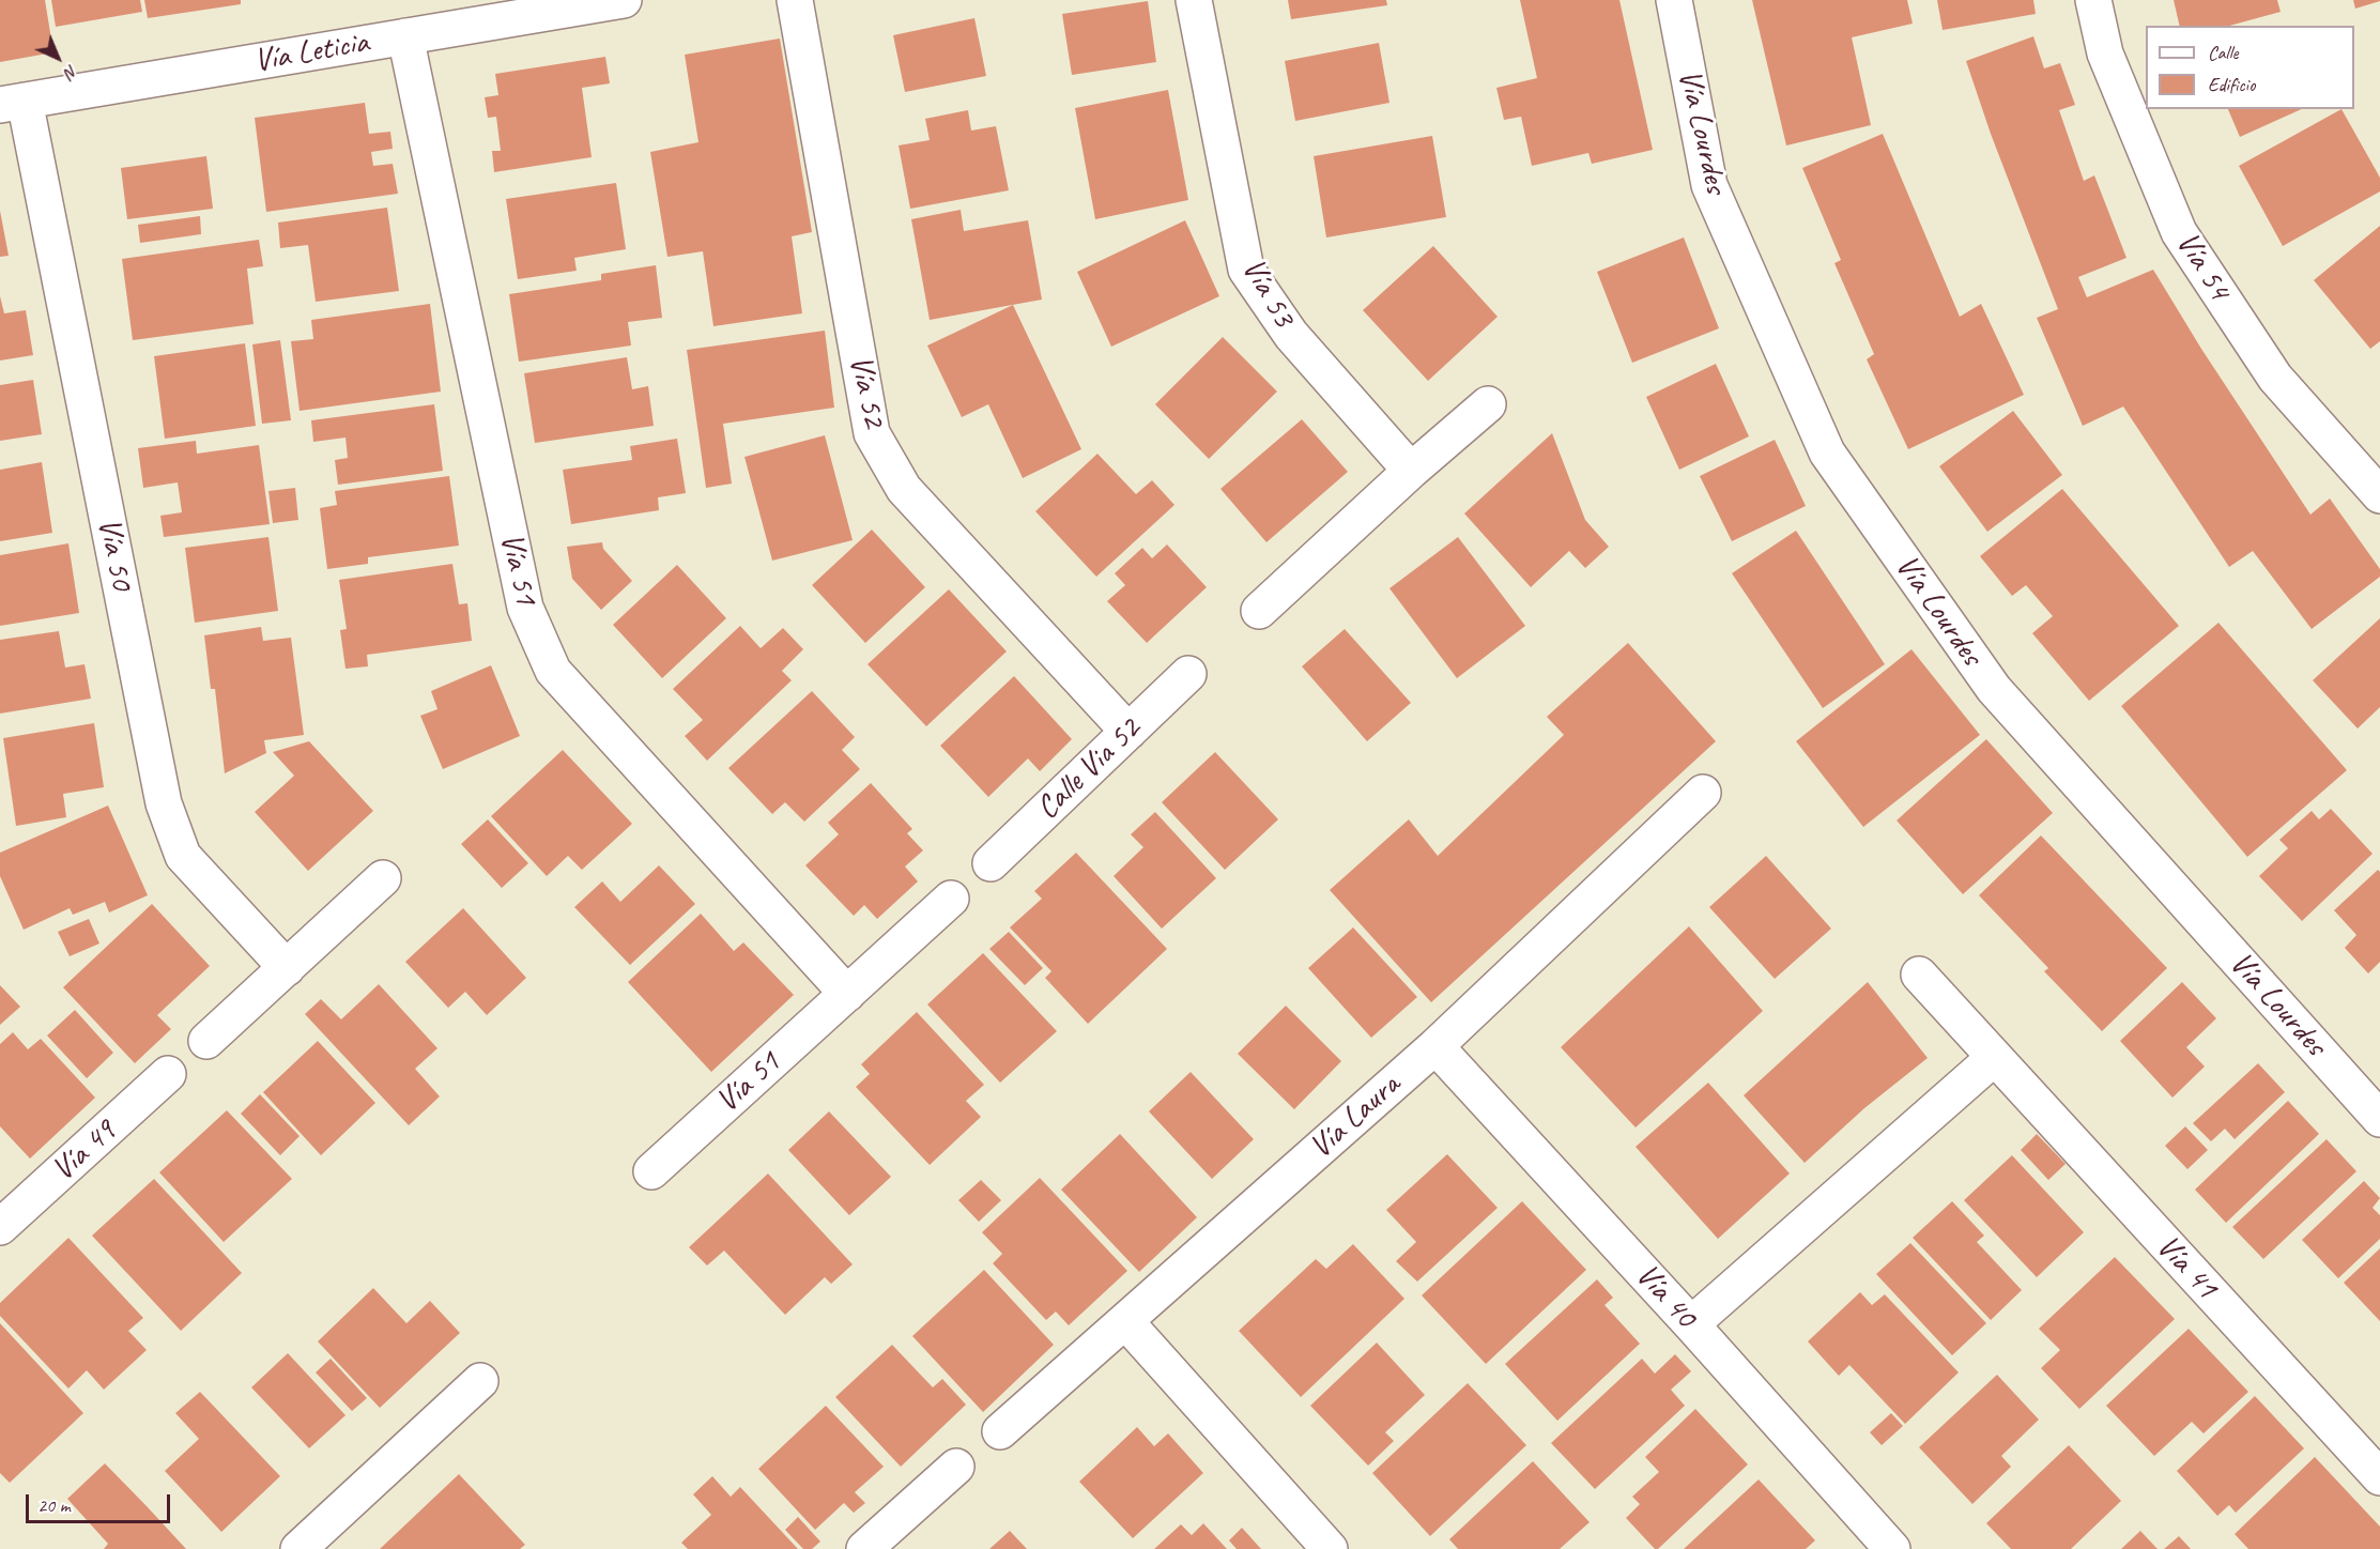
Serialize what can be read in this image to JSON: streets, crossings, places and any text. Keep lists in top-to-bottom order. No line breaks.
{"streets":{"street":["Vía Leticia","Vía Lourdes","Vía 54","Vía 53","Vía 52","Vía 50","Vía 51","Calle Via 52","Vía Laura","Vía 49","Vía 41","Vía 40"]},"crossings":[["Vía Leticia","Vía 50"],["Vía Leticia","Vía 51"],["Vía 52","Calle Via 52"],["Vía Laura","Vía 40"]],"legend":["Calle","Edificio"],"scale_bar":"20 m","north":"bottom right"}
